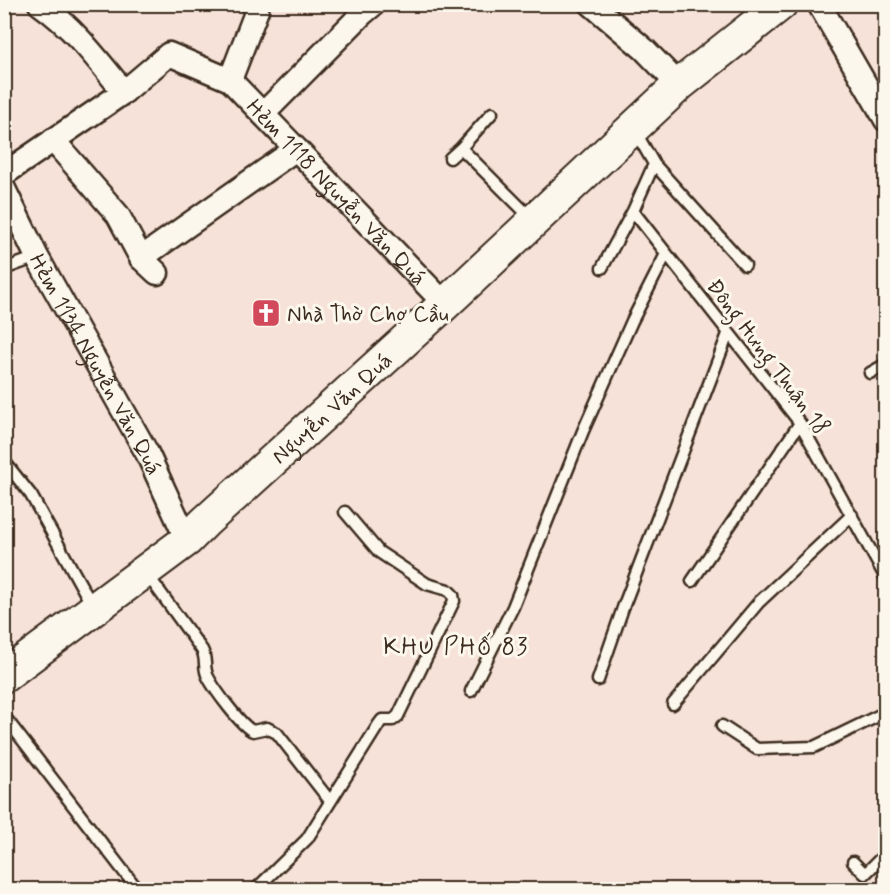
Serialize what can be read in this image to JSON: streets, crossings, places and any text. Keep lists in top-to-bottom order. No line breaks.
{"streets":{"main road":["Nguyễn Văn Quá"],"street":["Hẻm 1118 Nguyễn Văn Quá","Hẻm 1134 Nguyễn Văn Quá"],"lane":["Đông Hưng Thuận 18"]},"crossings":[["Hẻm 1118 Nguyễn Văn Quá","Nguyễn Văn Quá"],["Đông Hưng Thuận 18","Nguyễn Văn Quá"],["Hẻm 1134 Nguyễn Văn Quá","Nguyễn Văn Quá"]],"districts":["KHU PHỐ 83"],"places":{"church":["Nhà Thờ Chợ Cầu"]}}
